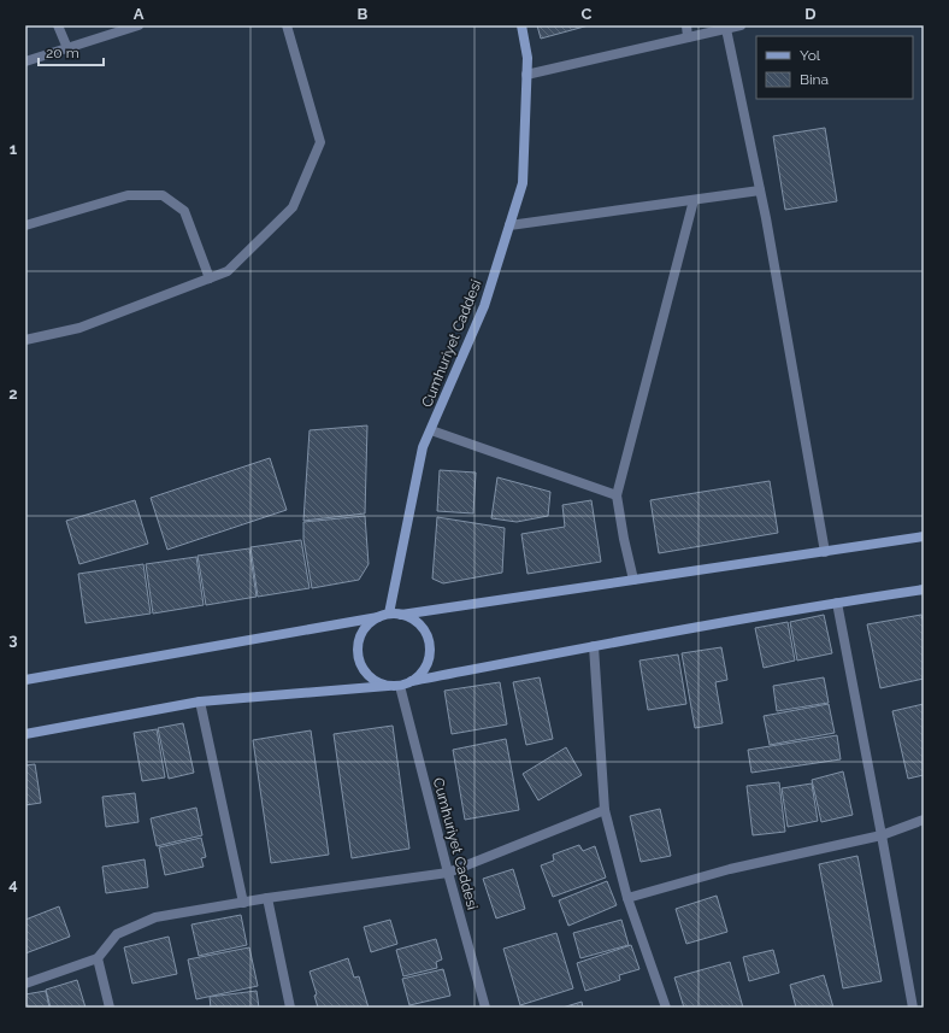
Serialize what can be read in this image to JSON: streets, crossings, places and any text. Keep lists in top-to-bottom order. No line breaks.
{"streets":{"street":["Cumhuriyet Caddesi"]},"legend":["Yol","Bina"],"scale_bar":"20 m","grid":{"columns":["A","B","C","D"],"rows":["1","2","3","4"]}}
